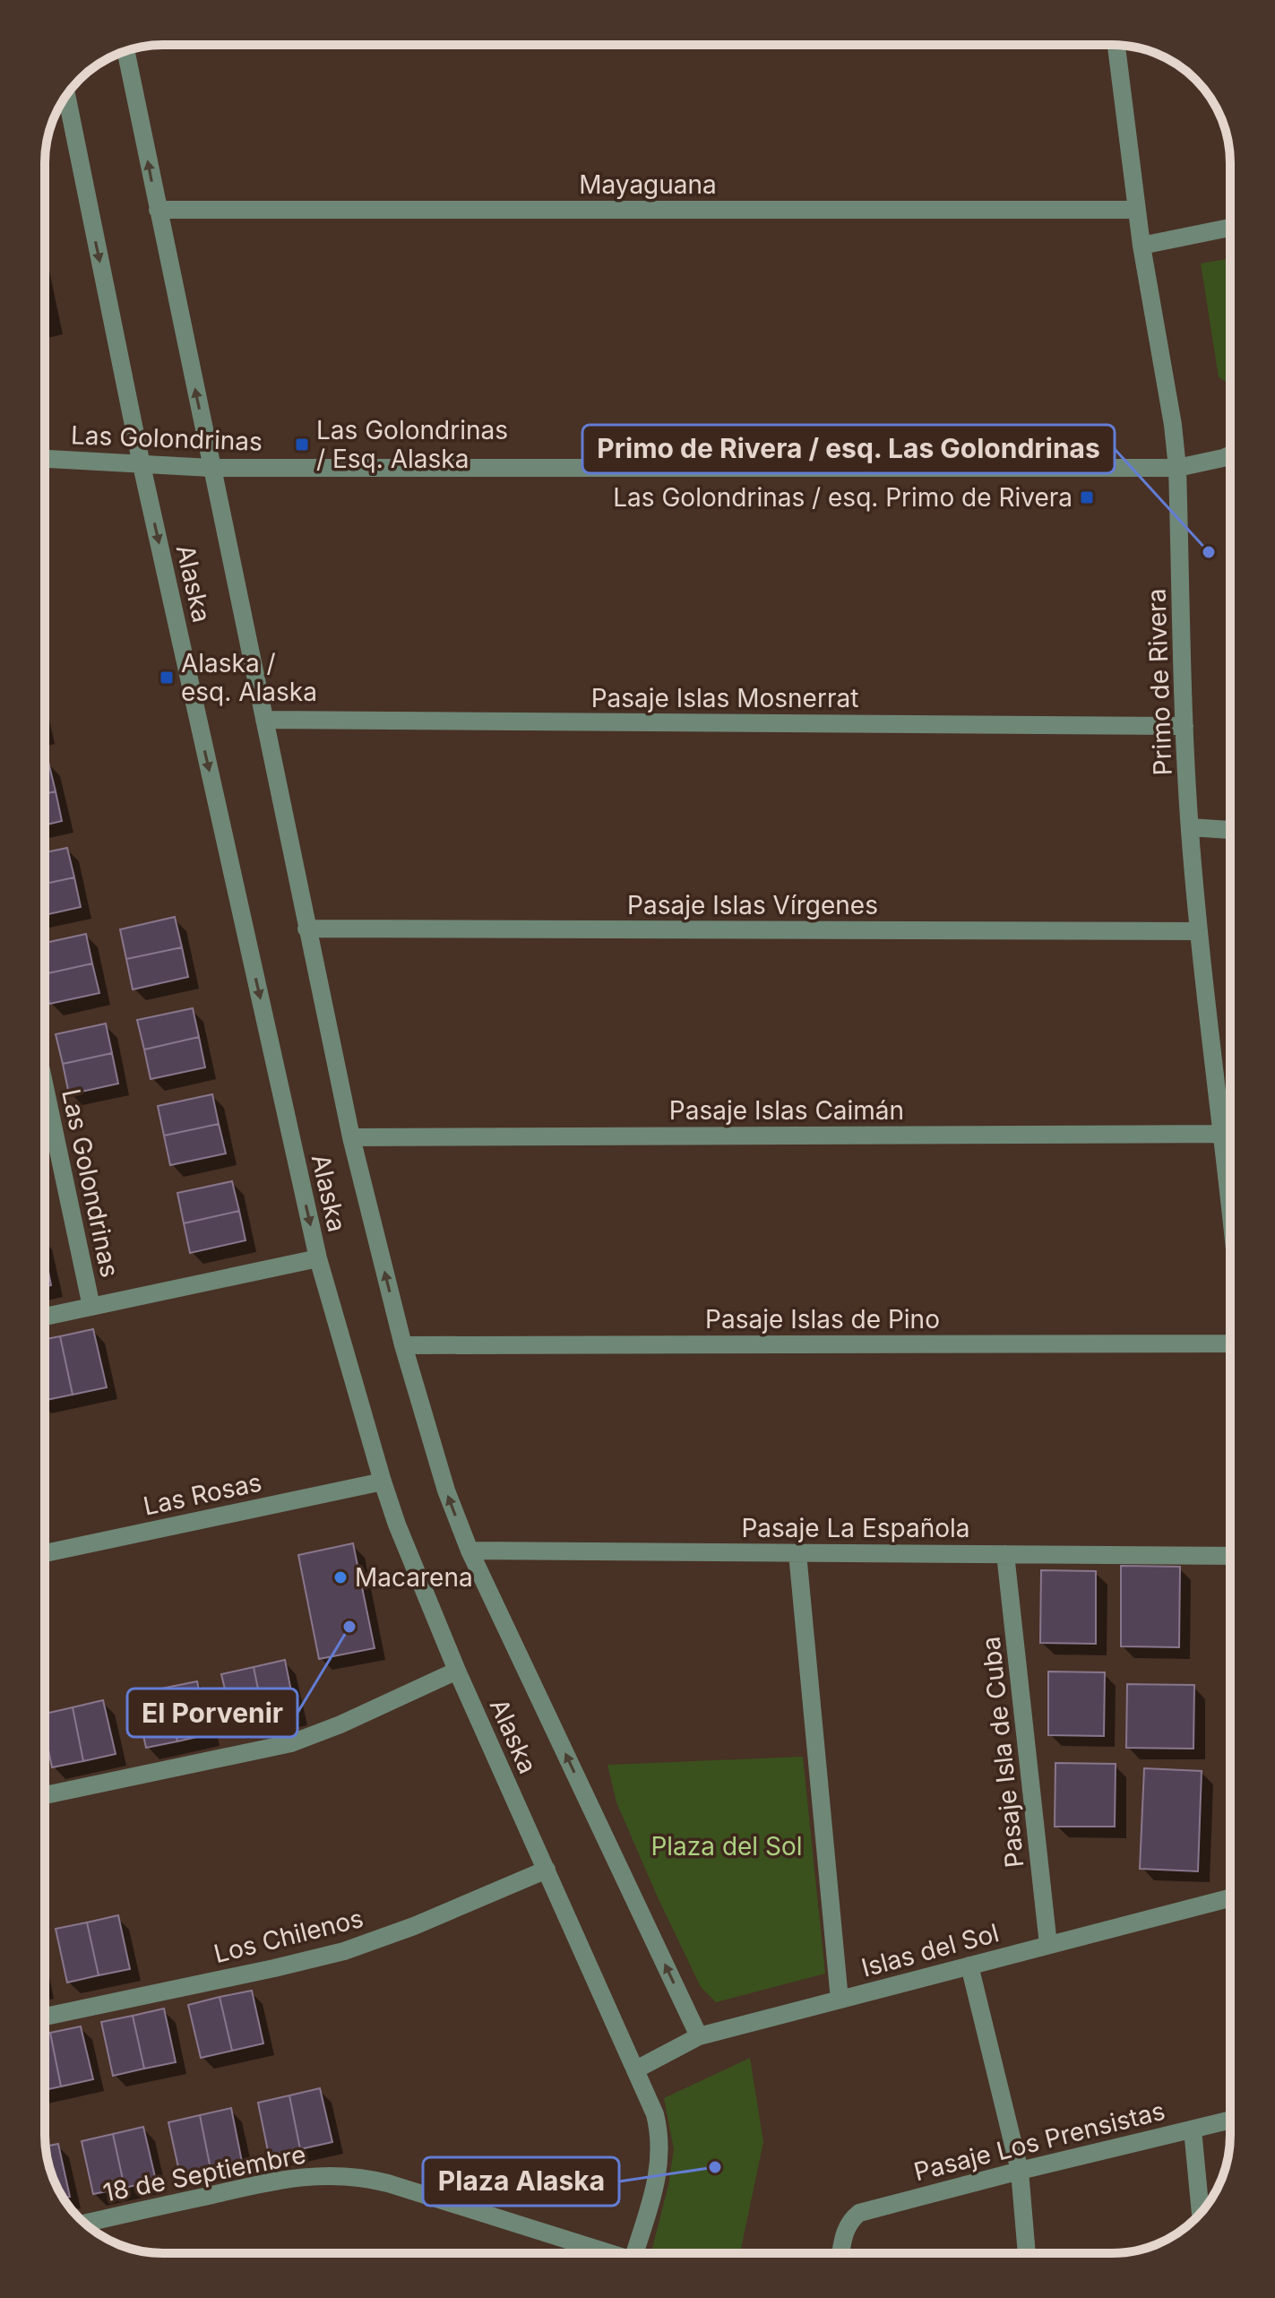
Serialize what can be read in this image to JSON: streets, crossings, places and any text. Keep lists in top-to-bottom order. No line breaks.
{"streets":{"street":["Mayaguana","Las Golondrinas","Alaska","Primo de Rivera","Pasaje Islas Mosnerrat","Pasaje Islas Vírgenes","Pasaje Islas Caimán","Pasaje Islas de Pino","Las Rosas","Pasaje La Española","Pasaje Isla de Cuba","Los Chilenos","Islas del Sol","Pasaje Los Prensistas","18 de Septiembre"]},"crossings":[["Mayaguana","Alaska"],["Mayaguana","Primo de Rivera"],["Las Golondrinas","Alaska"],["Las Golondrinas","Primo de Rivera"],["Alaska","Pasaje Islas Mosnerrat"],["Alaska","Pasaje Islas Vírgenes"],["Alaska","Pasaje Islas Caimán"],["Alaska","Pasaje Islas de Pino"],["Alaska","Las Rosas"],["Alaska","Pasaje La Española"],["Alaska","Los Chilenos"],["Alaska","Islas del Sol"],["Primo de Rivera","Pasaje Islas Mosnerrat"],["Primo de Rivera","Pasaje Islas Vírgenes"],["Primo de Rivera","Pasaje Islas Caimán"],["Pasaje La Española","Pasaje Isla de Cuba"],["Pasaje Isla de Cuba","Islas del Sol"]],"parks":["Plaza del Sol"],"places":{"transit":["Las Golondrinas / Esq. Alaska","Las Golondrinas / esq. Primo de Rivera","Alaska / esq. Alaska"],"other":["Primo de Rivera / esq. Las Golondrinas","Macarena","El Porvenir","Plaza Alaska"]}}
